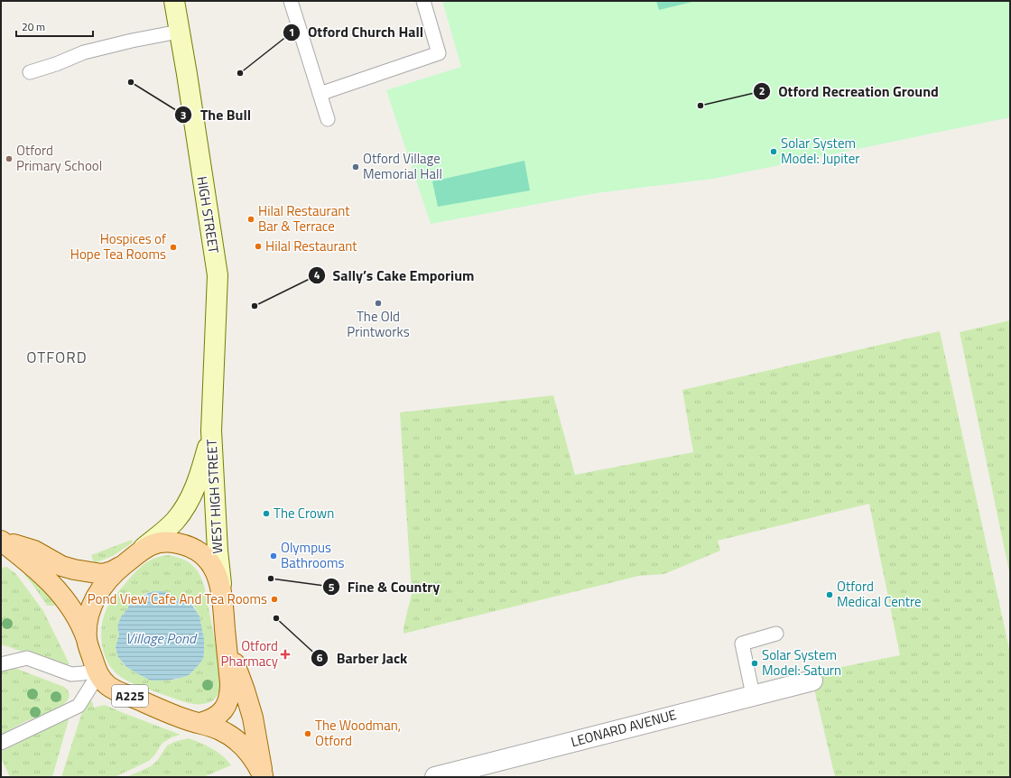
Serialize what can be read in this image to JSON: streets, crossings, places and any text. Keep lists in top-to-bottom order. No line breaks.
{"streets":{"main road":["A225"],"street":["HIGH STREET","WEST HIGH STREET","LEONARD AVENUE"]},"crossings":[["HIGH STREET","WEST HIGH STREET"],["WEST HIGH STREET","A225"]],"districts":["OTFORD"],"water":["Village Pond"],"places":{"other":["Otford Church Hall","The Bull","Otford Recreation Ground","Solar System Model: Jupiter","Otford Primary School","Otford Village Memorial Hall","Hilal Restaurant Bar & Terrace","Hilal Restaurant","Hospices of Hope Tea Rooms","The Old Printworks","Sally’s Cake Emporium","The Crown","Olympus Bathrooms","Fine & Country","Otford Medical Centre","Pond View Cafe And Tea Rooms","Barber Jack","Solar System Model: Saturn","The Woodman, Otford"],"health":["Otford Pharmacy"]},"scale_bar":"20 m"}
